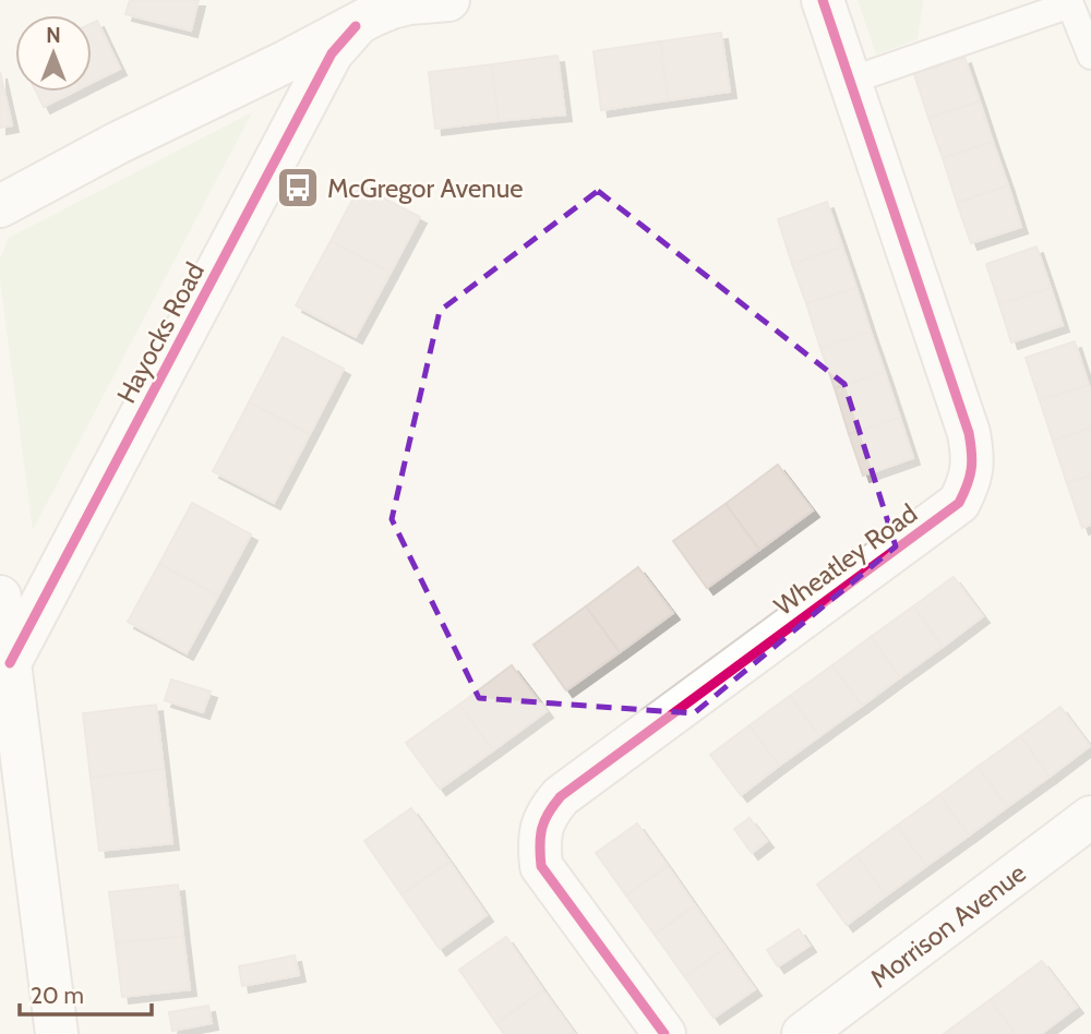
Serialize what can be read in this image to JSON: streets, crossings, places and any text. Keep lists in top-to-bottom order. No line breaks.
{"streets":{"street":["Hayocks Road","Wheatley Road","Morrison Avenue"]},"places":{"bus stop":["McGregor Avenue"]},"scale_bar":"20 m","north":"top"}
